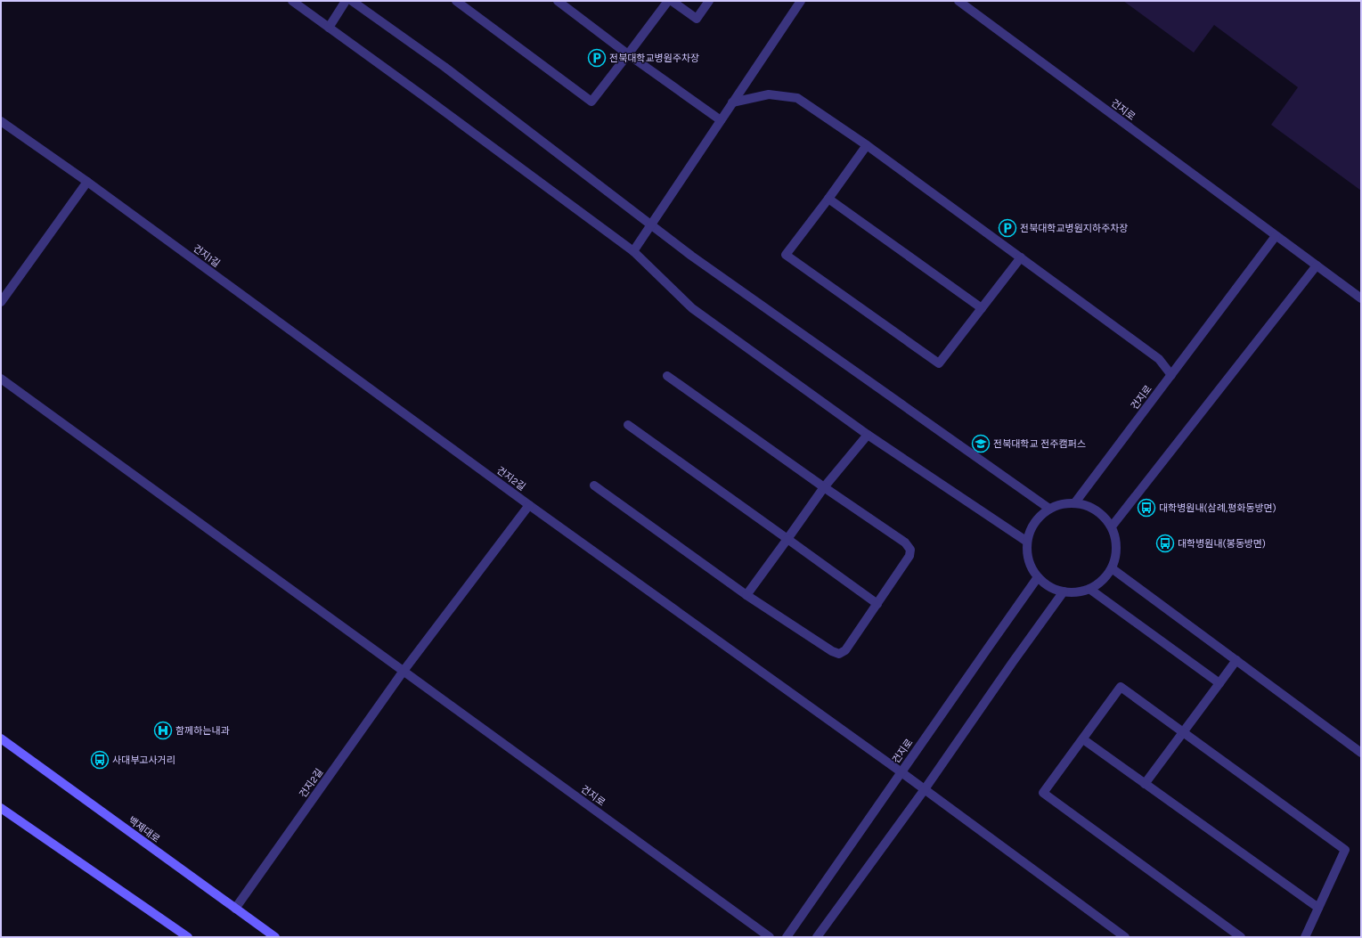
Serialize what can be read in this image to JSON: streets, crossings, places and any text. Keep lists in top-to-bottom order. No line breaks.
{"streets":{"street":["건지로","건지1길","건지2길","백제대로"]},"crossings":[["건지로","건지2길"],["건지1길","건지2길"],["건지2길","백제대로"]],"places":{"parking":["전북대학교병원주차장","전북대학교병원지하주차장"],"school or university":["전북대학교 전주캠퍼스"],"bus stop":["대학병원내(삼례,평화동방면)","대학병원내(봉동방면)","사대부고사거리"],"hospital":["함께하는내과"]}}
